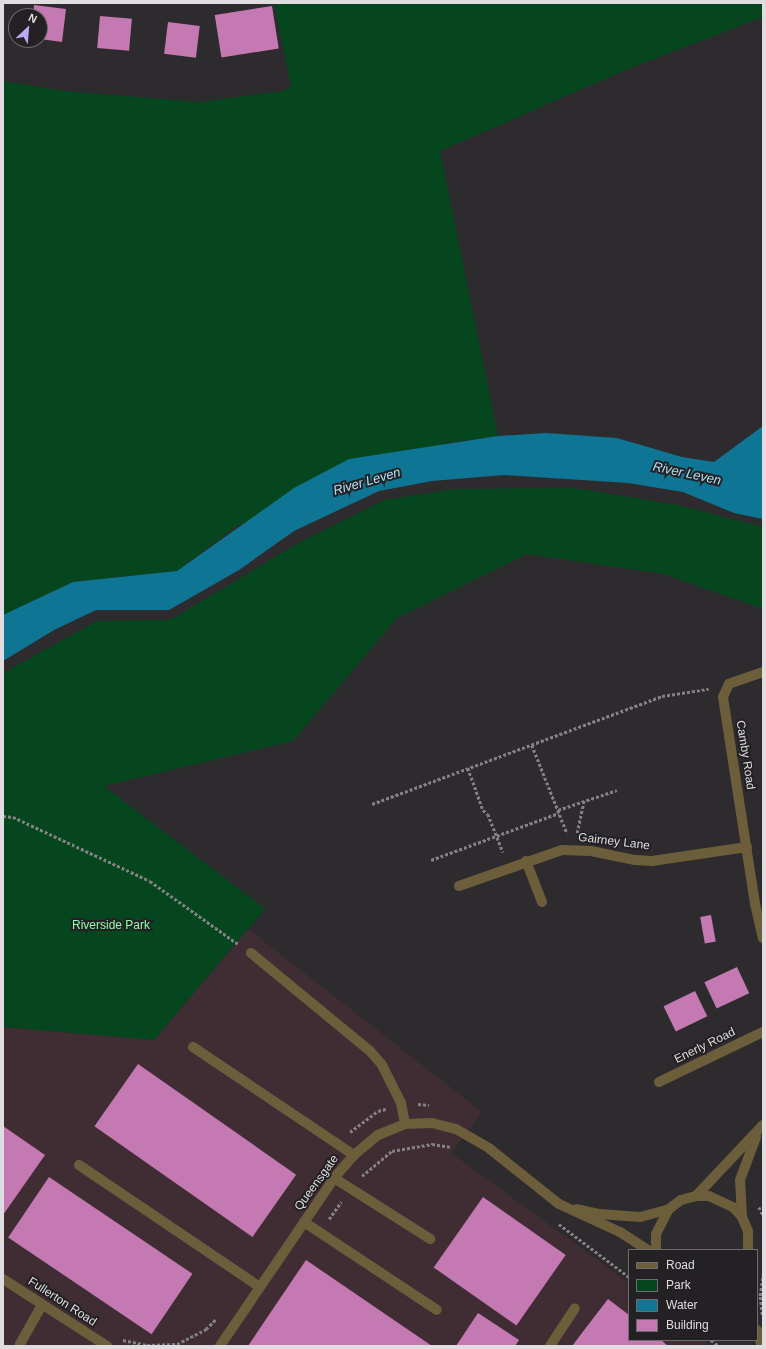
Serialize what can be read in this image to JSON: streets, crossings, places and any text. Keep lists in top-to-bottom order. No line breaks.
{"streets":{"street":["Camby Road","Gairney Lane","Enerly Road","Queensgate","Fullerton Road"]},"crossings":[["Camby Road","Gairney Lane"]],"water":["River Leven"],"parks":["Riverside Park"],"legend":["Road","Park","Water","Building"],"north":"top right"}
